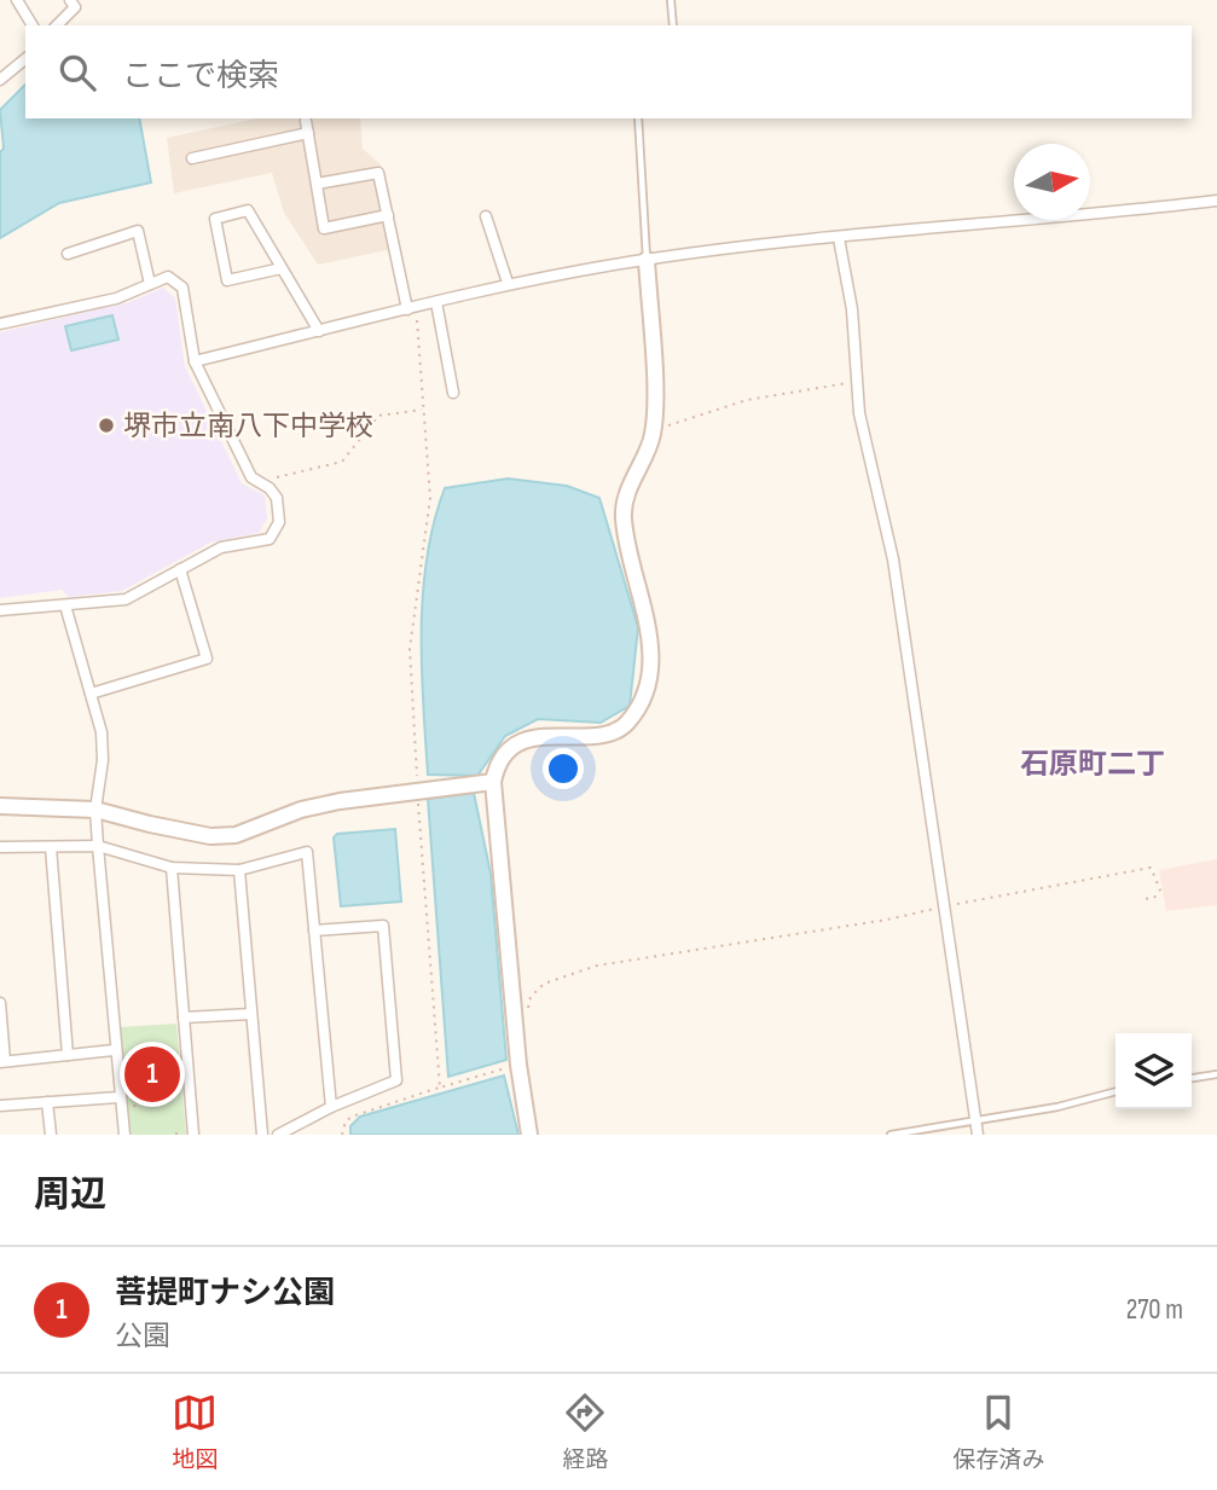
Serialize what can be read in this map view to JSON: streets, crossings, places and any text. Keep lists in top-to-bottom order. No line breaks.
{"districts":["石原町二丁"],"places":["堺市立南八下中学校"],"north":"right","page":{"search":"ここで検索","pins":"1","heading":"周辺","list":[{"mark":"1","name":"菩提町ナシ公園","note":"公園","value":"270 m"}],"nav":["地図","経路","保存済み"]}}
